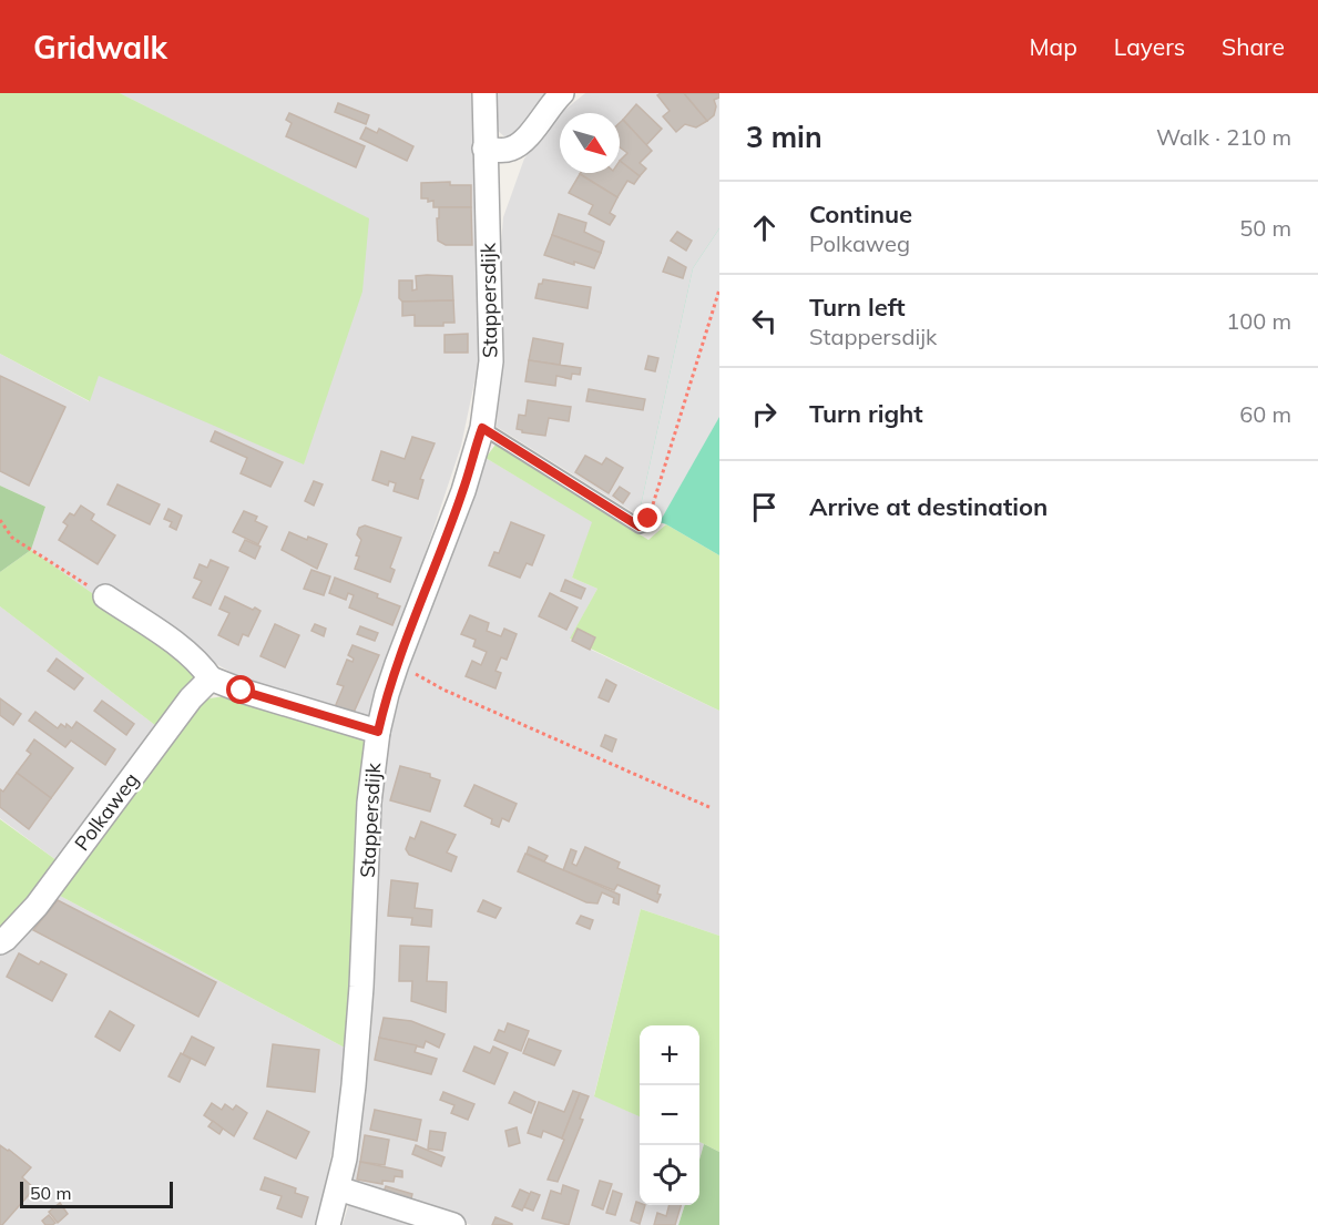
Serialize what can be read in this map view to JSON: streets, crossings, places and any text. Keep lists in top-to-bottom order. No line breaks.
{"streets":{"street":["Stappersdijk","Polkaweg"]},"scale_bar":"50 m","north":"bottom right","page":{"header":"Gridwalk","nav":["Map","Layers","Share"],"heading":["3 min","Walk · 210 m"],"list":[["Continue","Polkaweg","50 m"],["Turn left","Stappersdijk","100 m"],["Turn right","60 m"],"Arrive at destination"],"map_buttons":["+","−"],"scale":"50 m"}}
